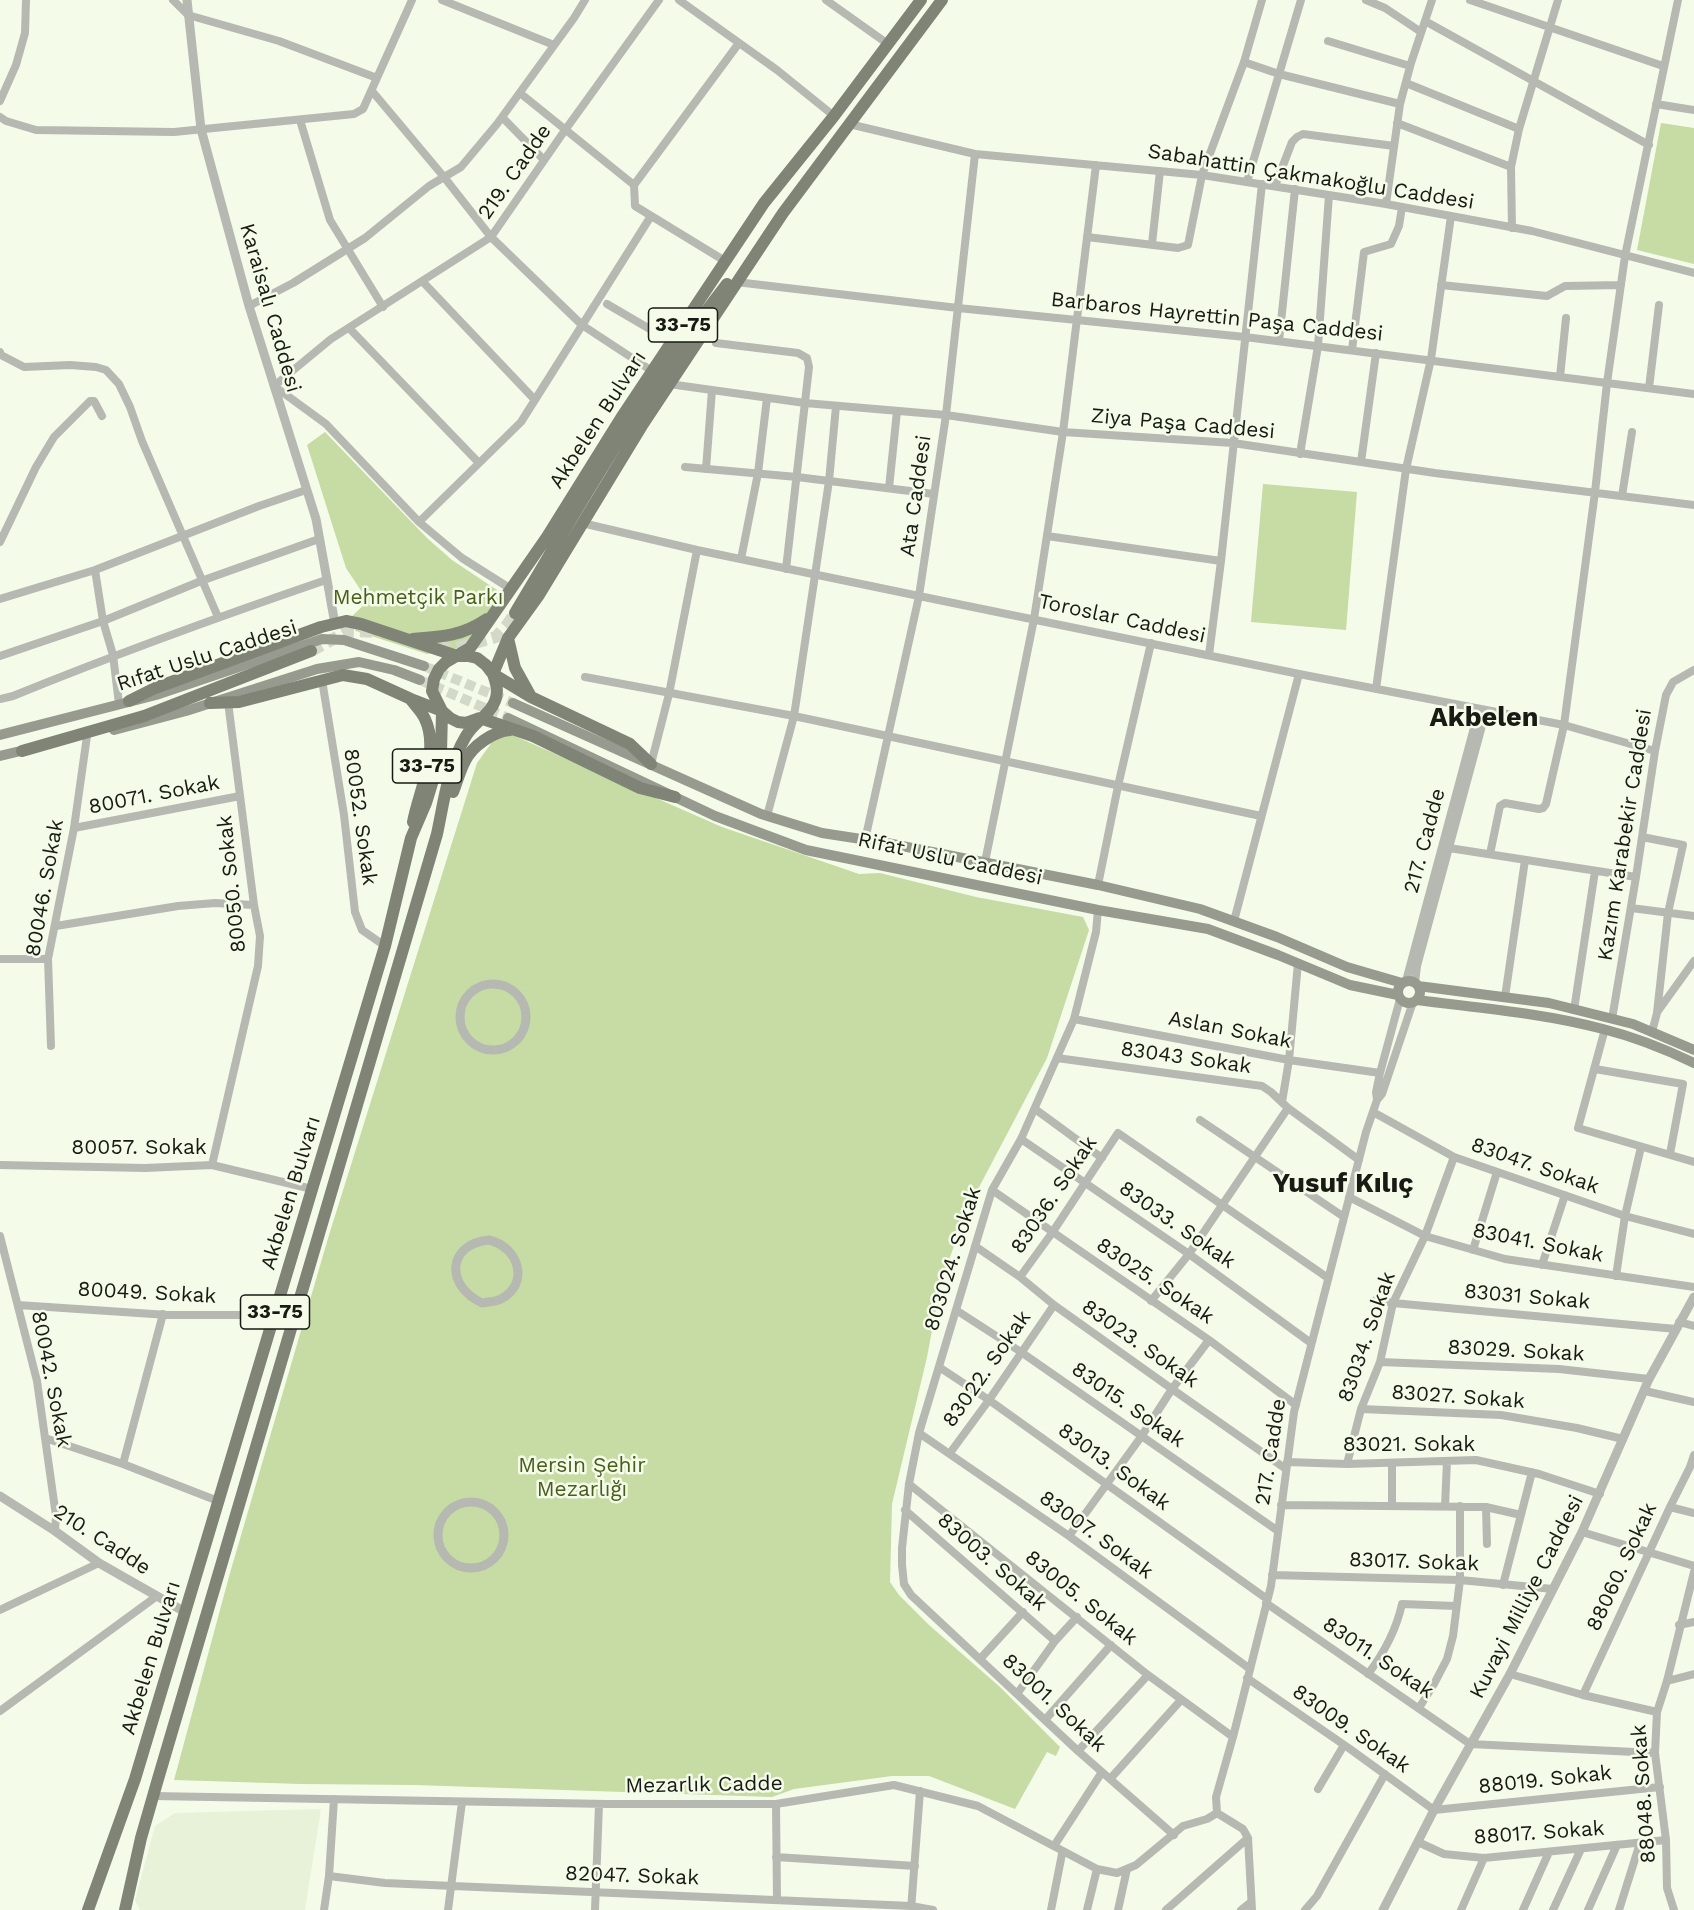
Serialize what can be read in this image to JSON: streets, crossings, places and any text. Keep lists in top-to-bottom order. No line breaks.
{"streets":{"main road":["33-75","Akbelen Bulvarı","Rıfat Uslu Caddesi","Rifat Uslu Caddesi"],"street":["219. Cadde","Sabahattin Çakmakoğlu Caddesi","Karaisalı Caddesi","Barbaros Hayrettin Paşa Caddesi","Ziya Paşa Caddesi","Ata Caddesi","Toroslar Caddesi","80071. Sokak","80052. Sokak","Kazım Karabekir Caddesi","217. Cadde","80050. Sokak","80046. Sokak","Aslan Sokak","83043 Sokak","80057. Sokak","83047. Sokak","83036. Sokak","83033. Sokak","83041. Sokak","803024. Sokak","83025. Sokak","80049. Sokak","83031 Sokak","83034. Sokak","83023. Sokak","83029. Sokak","83022. Sokak","80042. Sokak","83027. Sokak","83015. Sokak","83021. Sokak","83013. Sokak","83007. Sokak","210. Cadde","83003. Sokak","83017. Sokak","88060. Sokak","Kuvayi Milliye Caddesi","83005. Sokak","83011. Sokak","83001. Sokak","83009. Sokak","88019. Sokak","Mezarlık Cadde","88048. Sokak","88017. Sokak","82047. Sokak"]},"crossings":[["219. Cadde","Karaisalı Caddesi"],["Sabahattin Çakmakoğlu Caddesi","Akbelen Bulvarı"],["Sabahattin Çakmakoğlu Caddesi","Ata Caddesi"],["Barbaros Hayrettin Paşa Caddesi","Akbelen Bulvarı"],["Barbaros Hayrettin Paşa Caddesi","Ata Caddesi"],["33-75","Akbelen Bulvarı"],["Akbelen Bulvarı","Ziya Paşa Caddesi"],["Akbelen Bulvarı","Toroslar Caddesi"],["Akbelen Bulvarı","80052. Sokak"],["Akbelen Bulvarı","80057. Sokak"],["Akbelen Bulvarı","80049. Sokak"],["Akbelen Bulvarı","210. Cadde"],["Akbelen Bulvarı","Mezarlık Cadde"],["Ziya Paşa Caddesi","Ata Caddesi"],["Ata Caddesi","Toroslar Caddesi"],["Ata Caddesi","Rifat Uslu Caddesi"],["Toroslar Caddesi","Kazım Karabekir Caddesi"],["Toroslar Caddesi","217. Cadde"],["Rıfat Uslu Caddesi","80046. Sokak"],["80071. Sokak","80050. Sokak"],["80071. Sokak","80046. Sokak"],["Kazım Karabekir Caddesi","Rifat Uslu Caddesi"],["217. Cadde","Rifat Uslu Caddesi"],["217. Cadde","Aslan Sokak"],["217. Cadde","83043 Sokak"],["217. Cadde","83047. Sokak"],["217. Cadde","83033. Sokak"],["217. Cadde","83041. Sokak"],["217. Cadde","83025. Sokak"],["217. Cadde","83023. Sokak"],["217. Cadde","83015. Sokak"],["217. Cadde","83021. Sokak"],["217. Cadde","83013. Sokak"],["217. Cadde","83007. Sokak"],["217. Cadde","83017. Sokak"],["217. Cadde","83005. Sokak"],["217. Cadde","83011. Sokak"],["217. Cadde","83009. Sokak"],["Rifat Uslu Caddesi","803024. Sokak"],["80050. Sokak","80057. Sokak"],["Aslan Sokak","803024. Sokak"],["83043 Sokak","803024. Sokak"],["83047. Sokak","83034. Sokak"],["83036. Sokak","83033. Sokak"],["83036. Sokak","83025. Sokak"],["83036. Sokak","83023. Sokak"],["83033. Sokak","803024. Sokak"],["83041. Sokak","83034. Sokak"],["803024. Sokak","83025. Sokak"],["803024. Sokak","83023. Sokak"],["803024. Sokak","83015. Sokak"],["803024. Sokak","83013. Sokak"],["803024. Sokak","83007. Sokak"],["803024. Sokak","83003. Sokak"],["803024. Sokak","83005. Sokak"],["803024. Sokak","83001. Sokak"],["80049. Sokak","80042. Sokak"],["83031 Sokak","83034. Sokak"],["83031 Sokak","Kuvayi Milliye Caddesi"],["83034. Sokak","83029. Sokak"],["83034. Sokak","83027. Sokak"],["83034. Sokak","83021. Sokak"],["83023. Sokak","83022. Sokak"],["83023. Sokak","83021. Sokak"],["83029. Sokak","Kuvayi Milliye Caddesi"],["83022. Sokak","83015. Sokak"],["83022. Sokak","83013. Sokak"],["83022. Sokak","83007. Sokak"],["80042. Sokak","210. Cadde"],["83027. Sokak","Kuvayi Milliye Caddesi"],["83021. Sokak","Kuvayi Milliye Caddesi"],["83013. Sokak","83011. Sokak"],["83017. Sokak","Kuvayi Milliye Caddesi"],["Kuvayi Milliye Caddesi","83011. Sokak"],["Kuvayi Milliye Caddesi","83009. Sokak"],["Kuvayi Milliye Caddesi","88019. Sokak"],["Kuvayi Milliye Caddesi","88017. Sokak"],["83009. Sokak","88019. Sokak"],["88019. Sokak","88048. Sokak"],["88048. Sokak","88017. Sokak"]],"districts":["Akbelen","Yusuf Kılıç"],"parks":["Mehmetçik Parkı","Mersin Şehir Mezarlığı"]}
